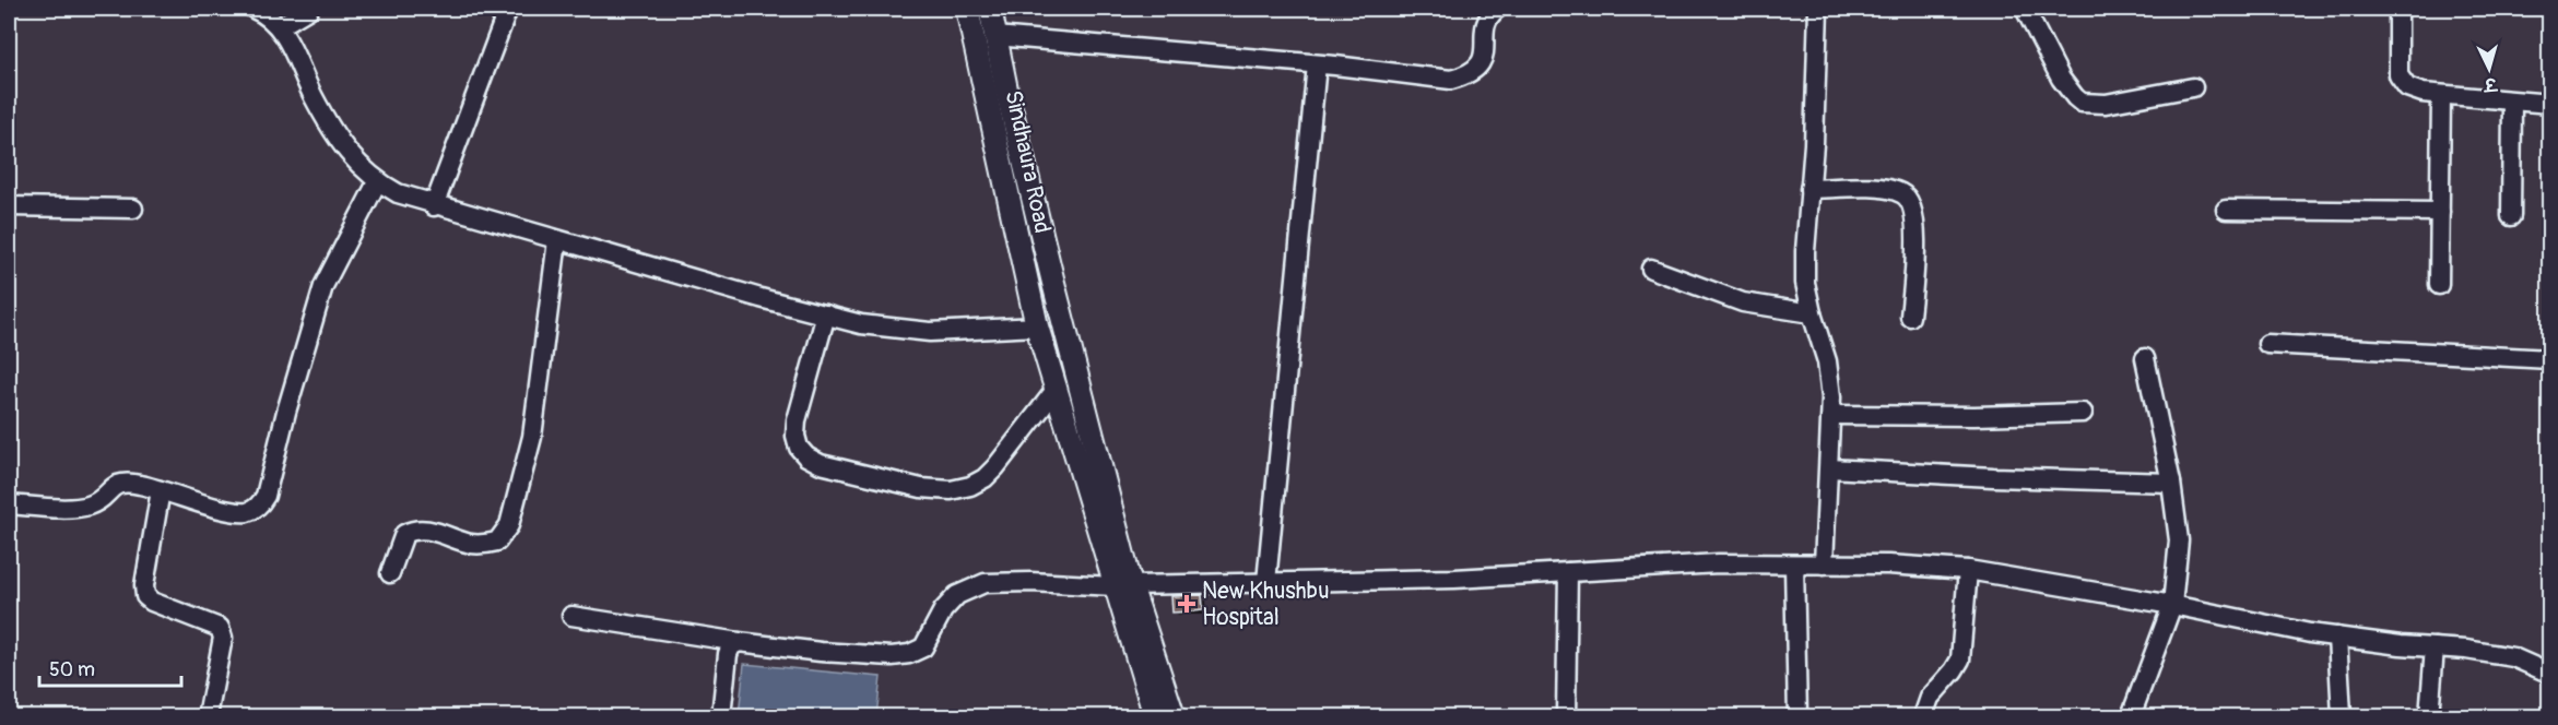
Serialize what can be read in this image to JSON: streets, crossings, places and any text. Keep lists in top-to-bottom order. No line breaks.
{"streets":{"street":["Sindhaura Road"]},"places":{"health":["New Khushbu Hospital"]},"scale_bar":"50 m","north":"bottom"}
